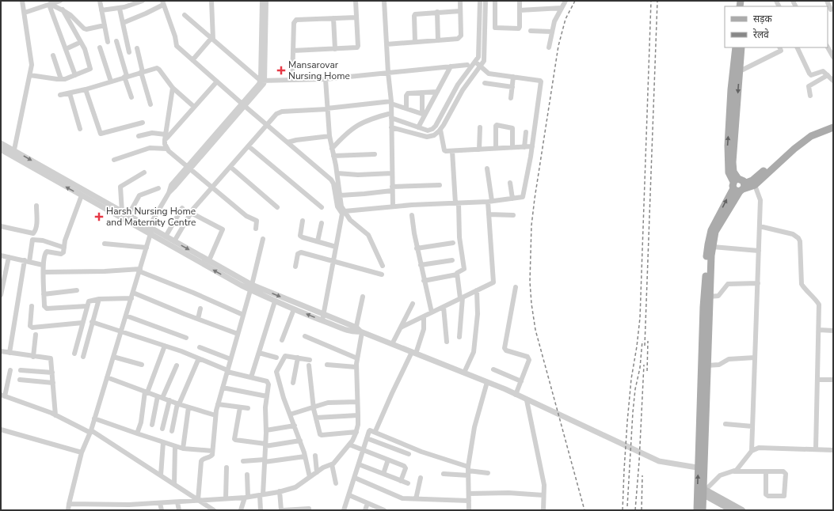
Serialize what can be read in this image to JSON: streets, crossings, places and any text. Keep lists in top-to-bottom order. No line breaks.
{"places":{"health":["Mansarovar Nursing Home","Harsh Nursing Home and Maternity Centre"]},"legend":["सड़क","रेलवे"]}
